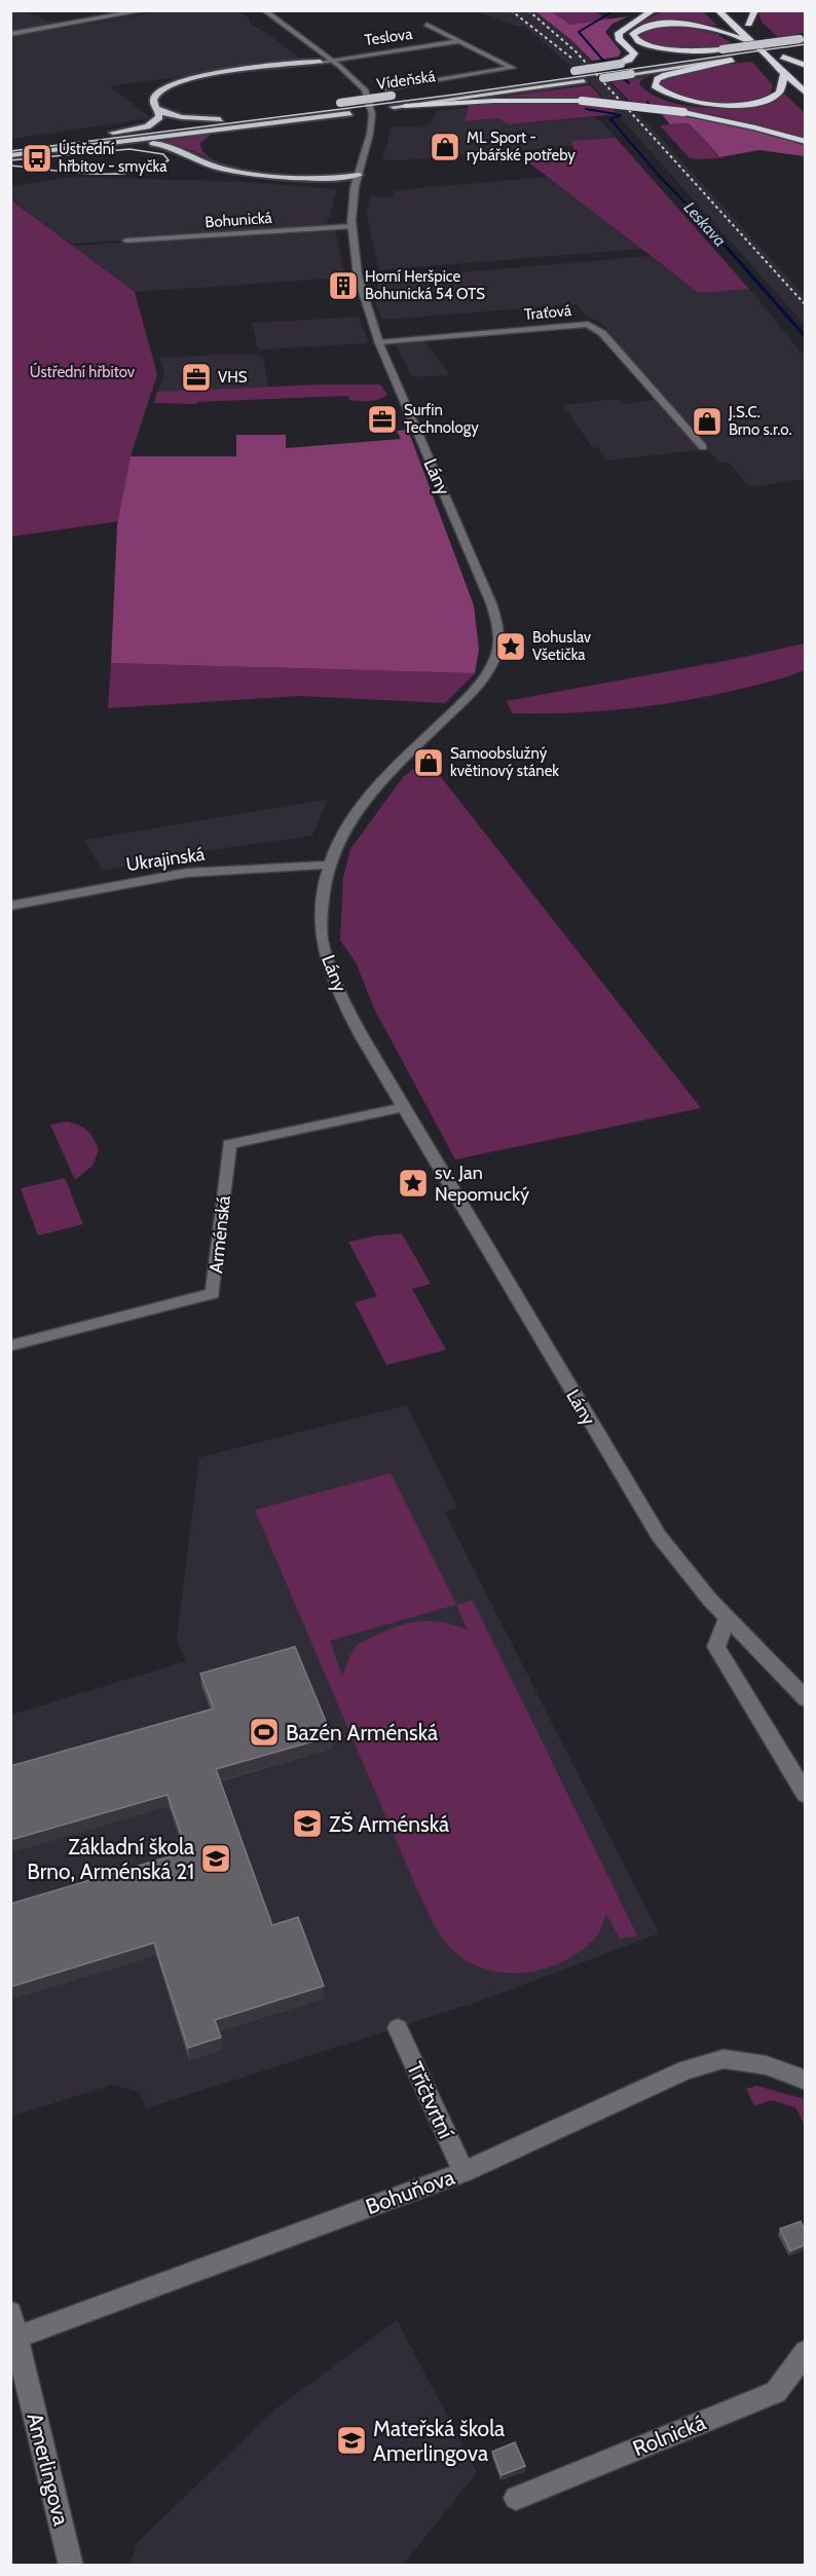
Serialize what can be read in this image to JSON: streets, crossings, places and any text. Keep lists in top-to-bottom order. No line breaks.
{"streets":{"highway":["Vídeňská"],"street":["Teslova","Bohunická","Traťová","Lány","Ukrajinská","Arménská","Tříčtvrtní","Bohuňova","Rolnická","Amerlingova"]},"crossings":[["Teslova","Vídeňská"],["Bohunická","Lány"],["Traťová","Lány"],["Lány","Ukrajinská"],["Lány","Arménská"],["Tříčtvrtní","Bohuňova"],["Bohuňova","Amerlingova"]],"water":["Leskava"],"parks":["Ústřední hřbitov"],"places":{"shop":["ML Sport - rybářské potřeby","J.S.C. Brno s.r.o.","Samoobslužný květinový stánek"],"bus stop":["Ústřední hřbitov - smyčka"],"building":["Horní Heršpice Bohunická 54 OTS"],"office":["VHS","Surfin Technology"],"place":["Bohuslav Všetička","sv. Jan Nepomucký"],"sports":["Bazén Arménská"],"school or university":["ZŠ Arménská","Základní škola Brno, Arménská 21","Mateřská škola Amerlingova"]}}
